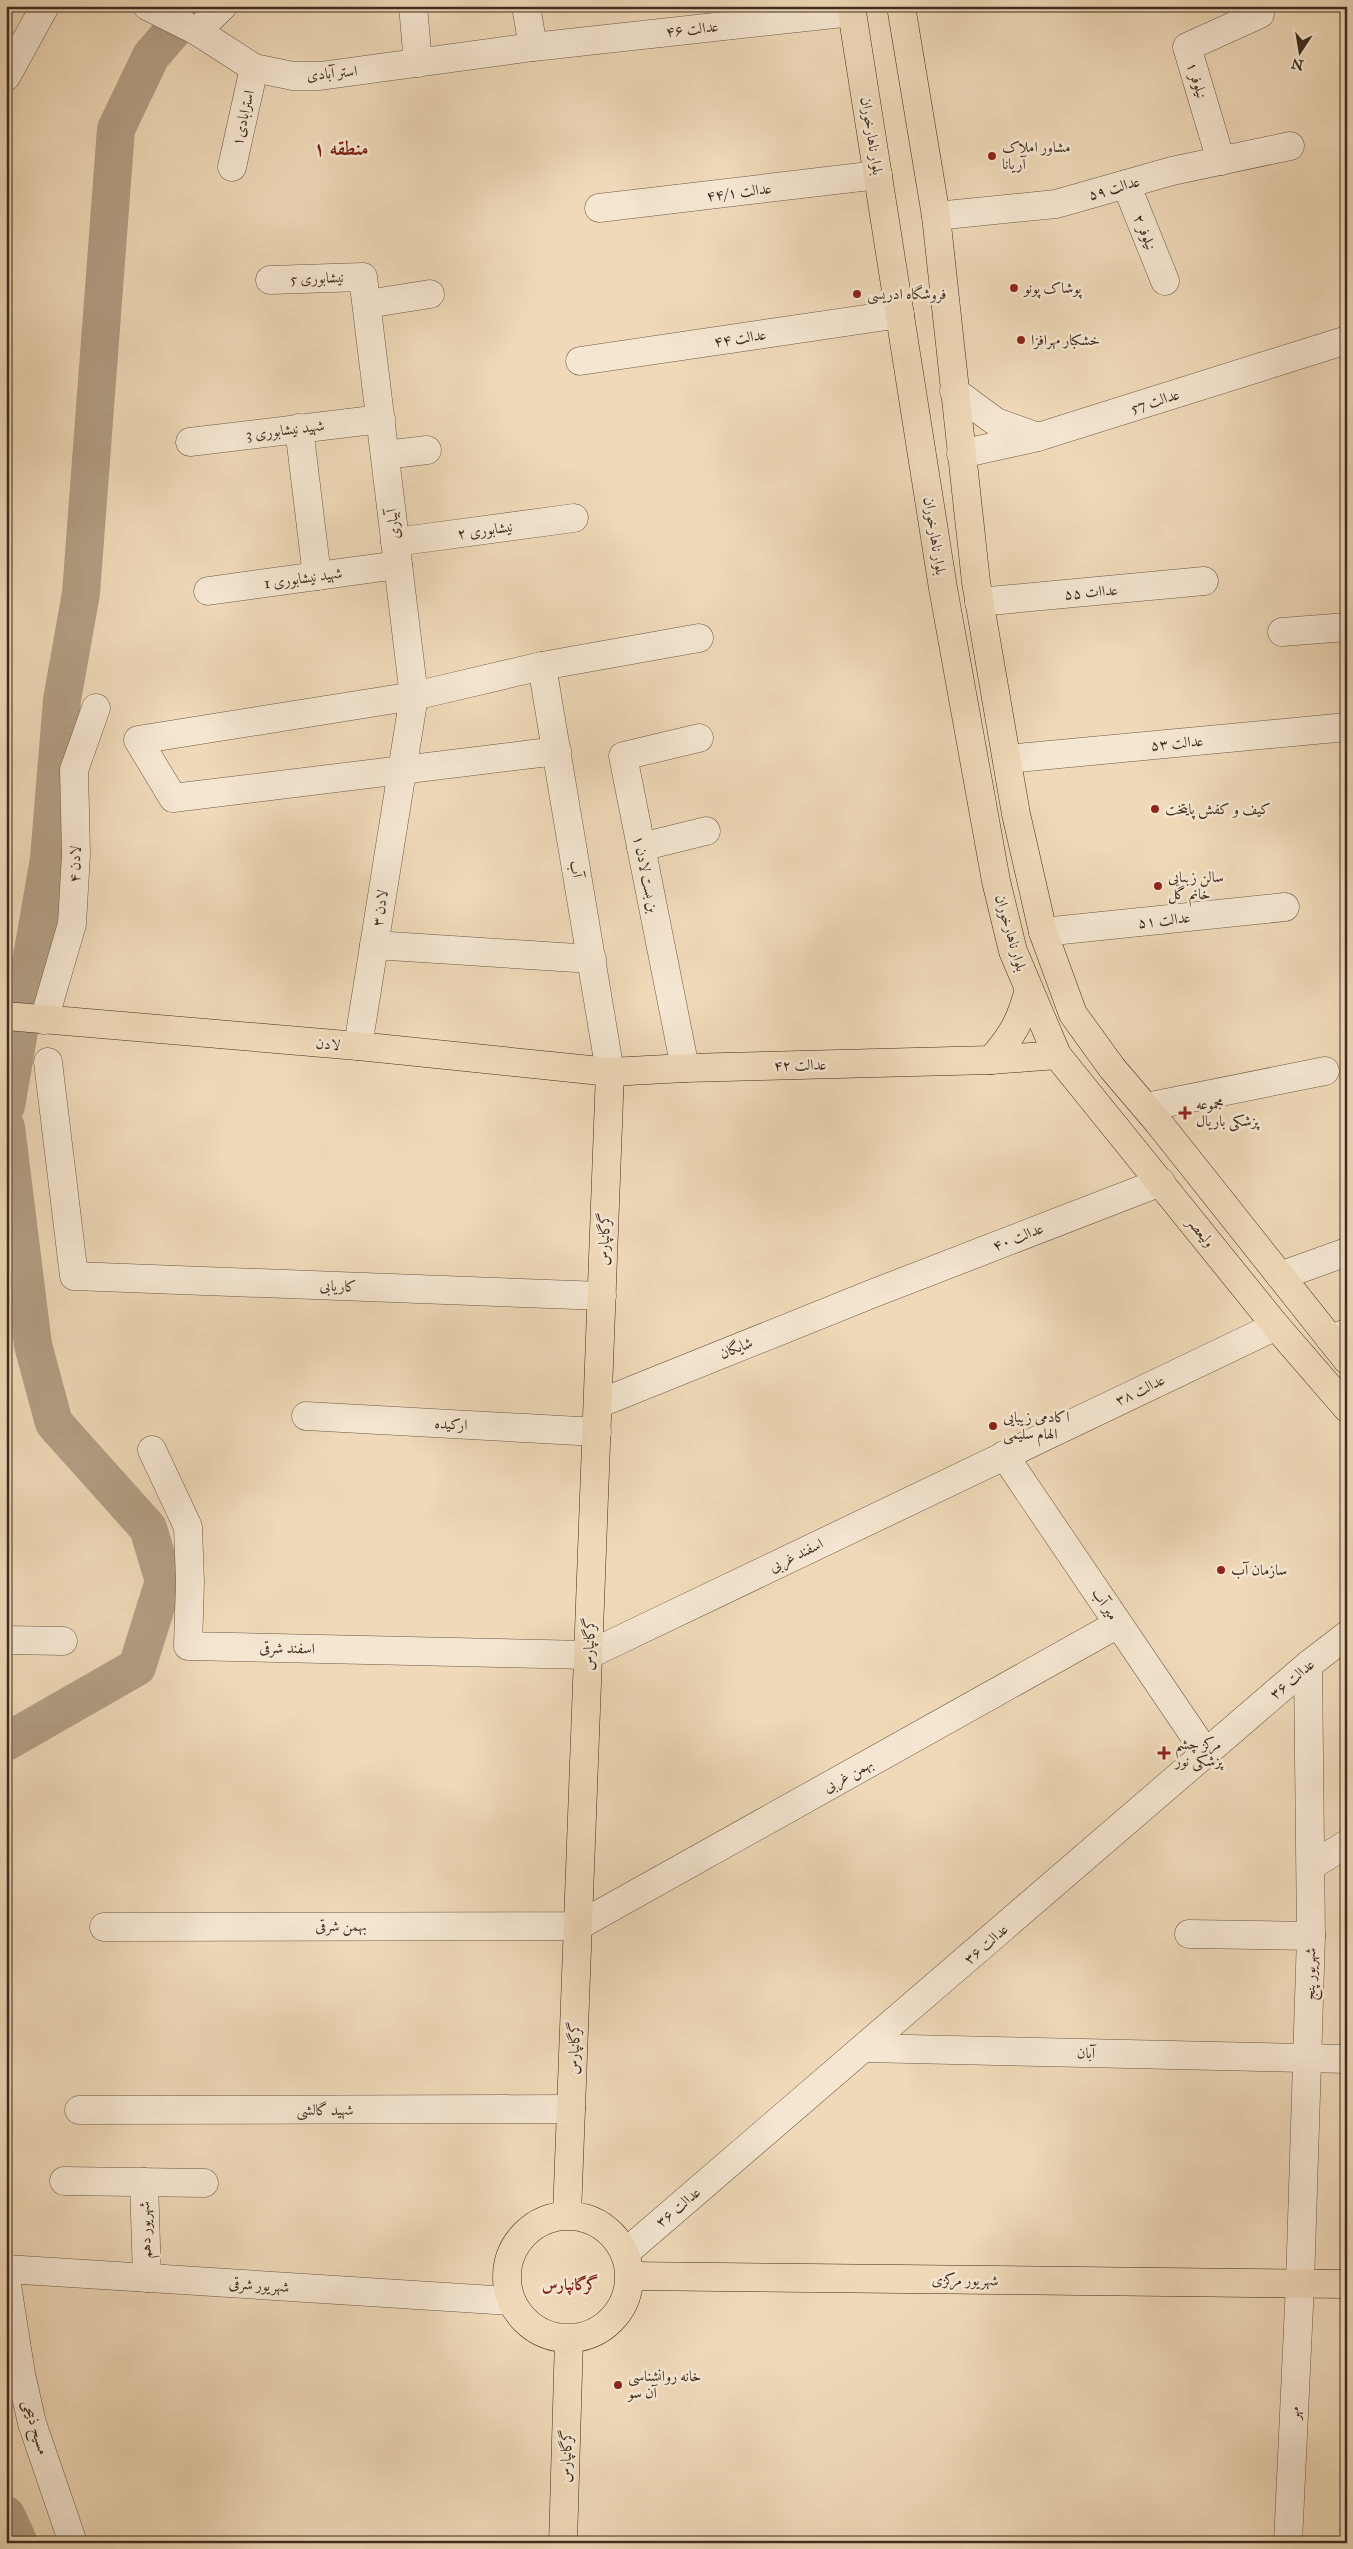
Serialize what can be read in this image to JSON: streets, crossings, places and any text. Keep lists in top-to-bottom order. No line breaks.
{"streets":{"main road":["بلوار ناهارخوران","لادن","عدالت ۴۲","ولیعصر","گرگانپارس","شهریور مرکزی"],"street":["۴۶ عدالت","استر آبادی","۱ نیلوفر","استرابادی۱","عدالت ۵۹","۴۴/۱ عدالت","۲ نیلوفر","نیشابوری 5","۴۴ عدالت","عدالت 57","شهید نیشابوری 3","آبیاری","نیشابوری ۲","شهید نیشابوری 1","عداات ۵۵","عدالت ۵۳","۴ لادن","آب","۱ بن بست لادن","۳ لادن","عدالت ۵۱","عدالت ۴۰","کاریابی","شایگان","عدالت ۳۸","ارکیده","اسفند غربی","میر آب","اسفند شرقی","عدالت ۳۶","بهمن غربی","بهمن شرقی","شهریور پنج","آبان","شهید گالشی","شهریور دهم","شهریور شرقی","مهر","مسیح ذبیحی"]},"crossings":[["۴۶ عدالت","استر آبادی"],["۴۶ عدالت","بلوار ناهارخوران"],["استر آبادی","استرابادی۱"],["۱ نیلوفر","عدالت ۵۹"],["بلوار ناهارخوران","عدالت ۵۹"],["بلوار ناهارخوران","۴۴/۱ عدالت"],["بلوار ناهارخوران","۴۴ عدالت"],["بلوار ناهارخوران","عدالت 57"],["بلوار ناهارخوران","عداات ۵۵"],["بلوار ناهارخوران","عدالت ۵۳"],["بلوار ناهارخوران","عدالت ۵۱"],["بلوار ناهارخوران","عدالت ۴۲"],["بلوار ناهارخوران","ولیعصر"],["عدالت ۵۹","۲ نیلوفر"],["نیشابوری 5","آبیاری"],["شهید نیشابوری 3","آبیاری"],["آبیاری","نیشابوری ۲"],["آبیاری","شهید نیشابوری 1"],["آبیاری","۳ لادن"],["نیشابوری ۲","شهید نیشابوری 1"],["۴ لادن","لادن"],["آب","لادن"],["آب","عدالت ۴۲"],["آب","گرگانپارس"],["۱ بن بست لادن","عدالت ۴۲"],["۳ لادن","لادن"],["لادن","عدالت ۴۲"],["لادن","گرگانپارس"],["عدالت ۴۲","ولیعصر"],["عدالت ۴۲","گرگانپارس"],["ولیعصر","عدالت ۴۰"],["ولیعصر","عدالت ۳۸"],["عدالت ۴۰","شایگان"],["گرگانپارس","کاریابی"],["گرگانپارس","شایگان"],["گرگانپارس","ارکیده"],["گرگانپارس","اسفند غربی"],["گرگانپارس","اسفند شرقی"],["گرگانپارس","عدالت ۳۶"],["گرگانپارس","بهمن غربی"],["گرگانپارس","بهمن شرقی"],["گرگانپارس","شهید گالشی"],["گرگانپارس","شهریور مرکزی"],["گرگانپارس","شهریور شرقی"],["عدالت ۳۸","اسفند غربی"],["عدالت ۳۸","میر آب"],["اسفند غربی","میر آب"],["اسفند غربی","اسفند شرقی"],["میر آب","عدالت ۳۶"],["میر آب","بهمن غربی"],["عدالت ۳۶","شهریور پنج"],["عدالت ۳۶","آبان"],["عدالت ۳۶","شهریور مرکزی"],["عدالت ۳۶","شهریور شرقی"],["بهمن غربی","بهمن شرقی"],["شهریور پنج","آبان"],["شهریور پنج","شهریور مرکزی"],["شهریور پنج","مهر"],["شهریور دهم","شهریور شرقی"],["شهریور مرکزی","شهریور شرقی"],["شهریور مرکزی","مهر"]],"districts":["منطقه ۱","گرگانپارس"],"places":{"other":["مشاور املاک آریانا","پوشاک پونو","فروشگاه ادریسی","خشكبار مهرافزا","کیف و کفش پایتخت","سالن زیبایی خانم گل","اکادمی زیبایی الهام سلیمی","سازمان آب","خانه روانشناسی آن سو"],"health":["مجموعه پزشکی باریال","مرکز چشم پزشکی نور"]},"north":"bottom"}
